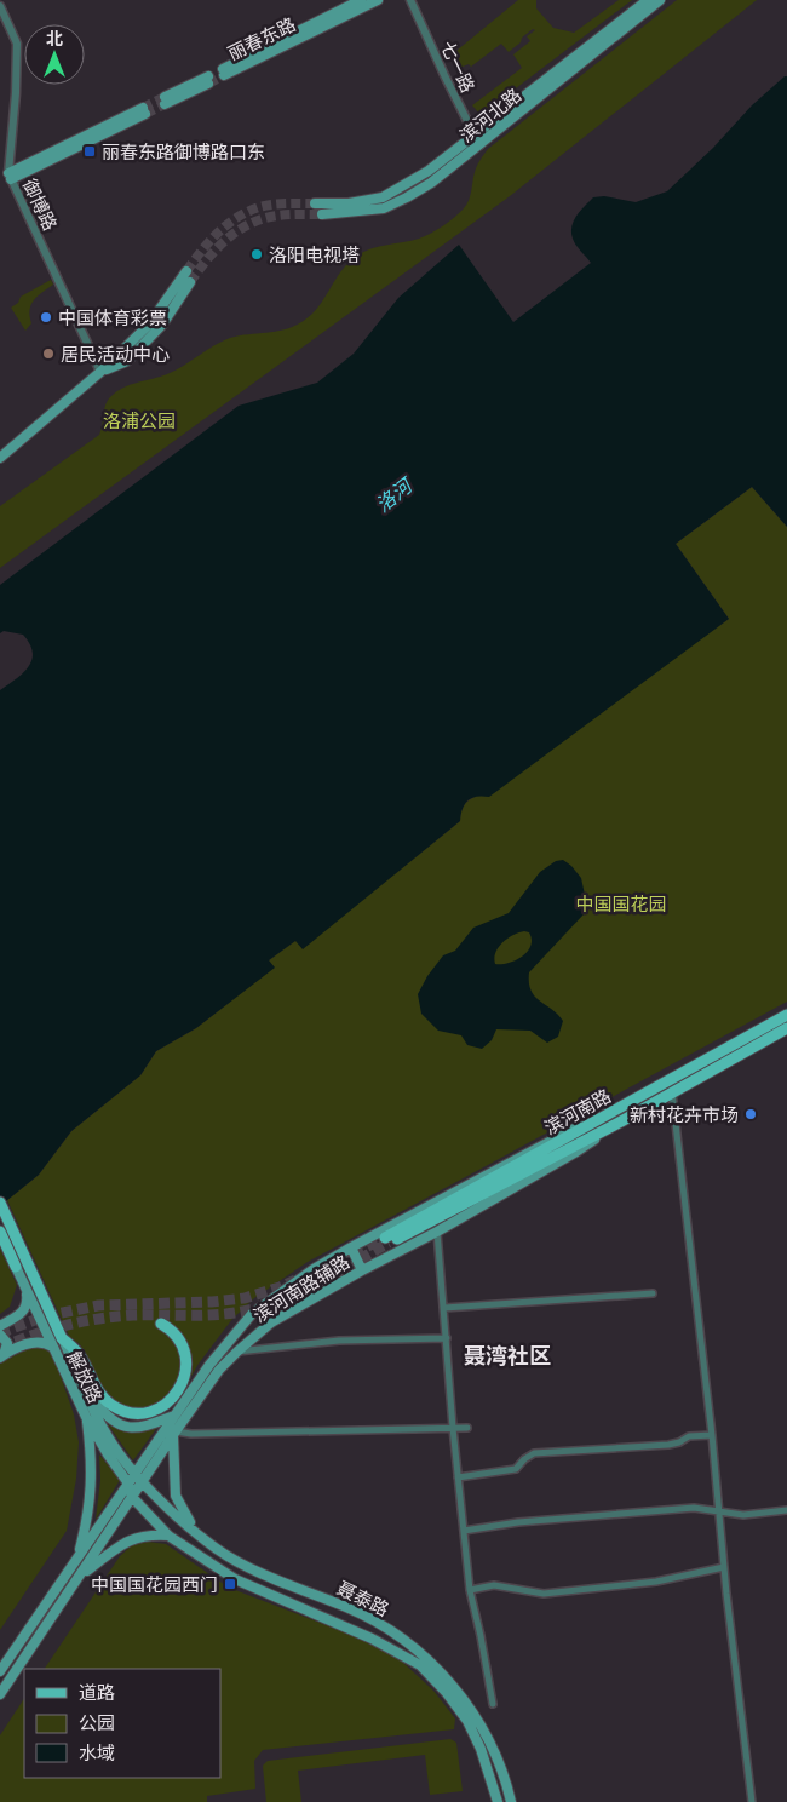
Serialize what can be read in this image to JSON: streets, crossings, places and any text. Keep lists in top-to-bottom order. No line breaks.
{"streets":{"main road":["丽春东路","滨河北路","滨河南路","滨河南路辅路","解放路","聂泰路"],"street":["七一路","御博路"]},"crossings":[["七一路","滨河北路"],["滨河南路","滨河南路辅路"],["滨河南路辅路","解放路"],["滨河南路辅路","聂泰路"],["解放路","聂泰路"]],"districts":["聂湾社区"],"water":["洛河"],"parks":["洛浦公园","中国国花园"],"places":{"transit":["丽春东路御博路口东","中国国花园西门"],"other":["洛阳电视塔","中国体育彩票","居民活动中心","新村花卉市场"]},"legend":["道路","公园","水域"],"north":"top"}
